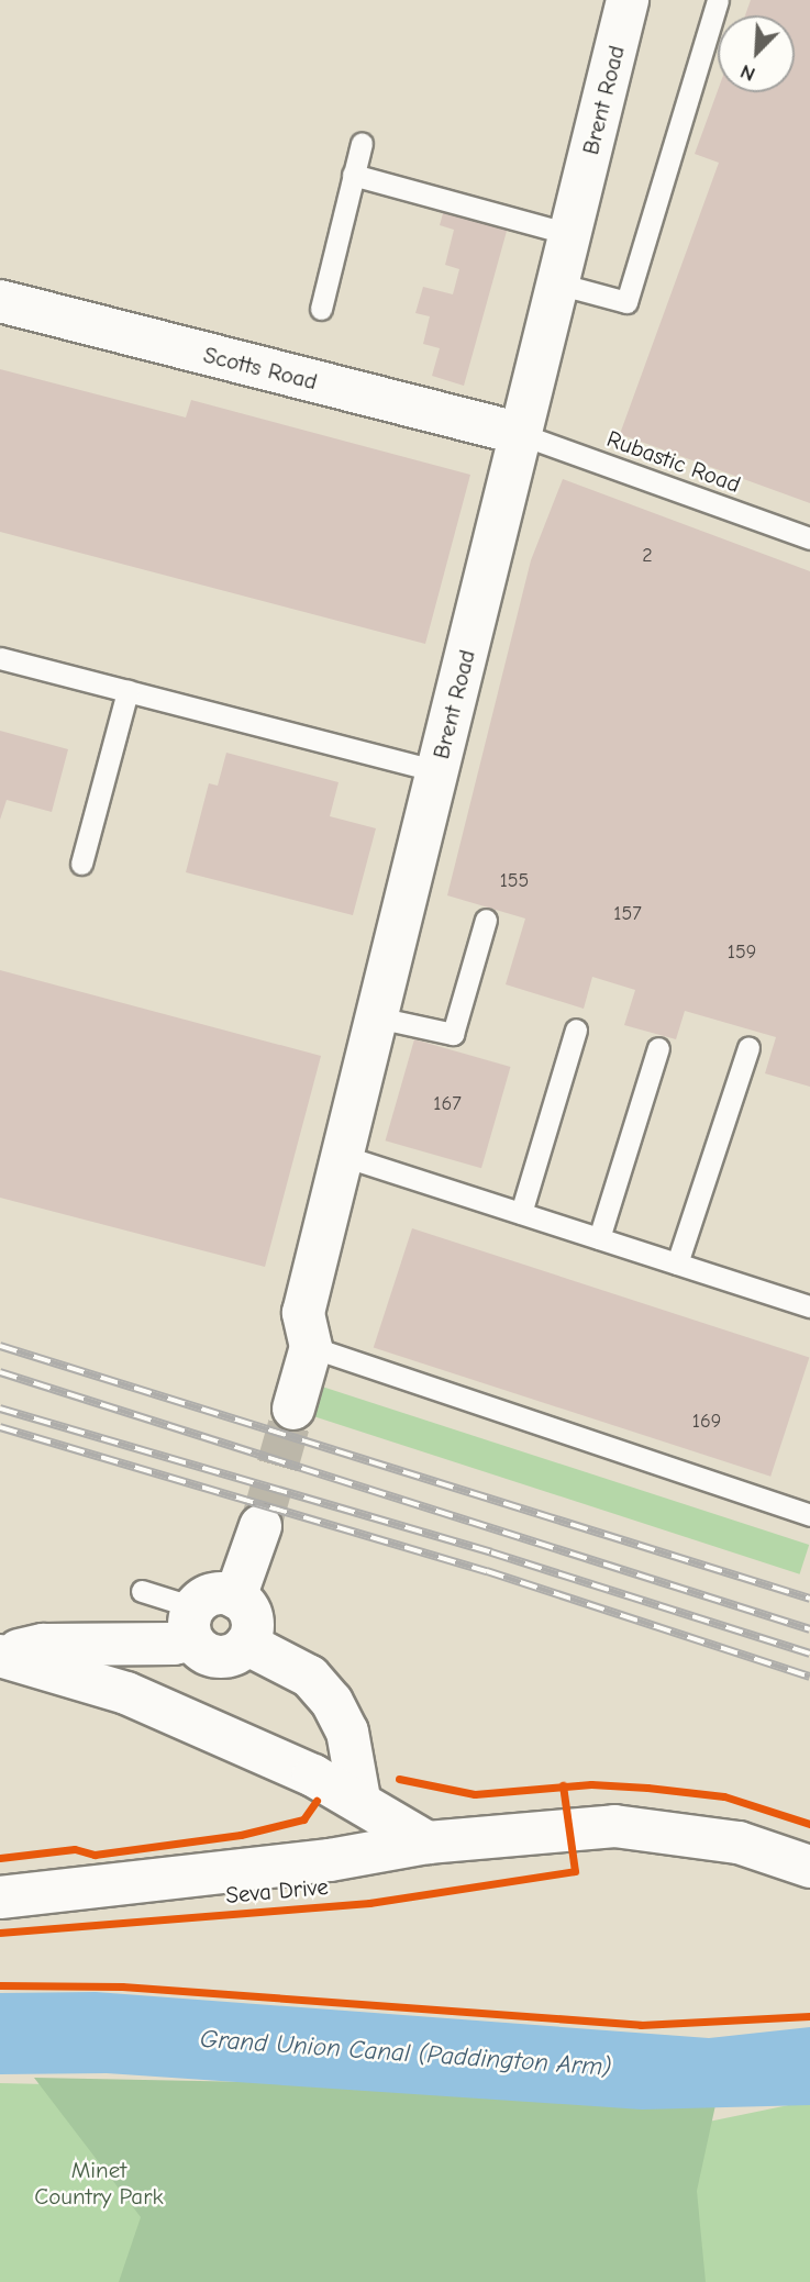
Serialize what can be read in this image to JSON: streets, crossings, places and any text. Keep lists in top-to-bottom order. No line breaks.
{"streets":{"street":["Brent Road","Scotts Road","Seva Drive"],"lane":["Rubastic Road"]},"crossings":[["Brent Road","Scotts Road"],["Brent Road","Rubastic Road"],["Scotts Road","Rubastic Road"]],"water":["Grand Union Canal (Paddington Arm)"],"parks":["Minet Country Park"],"house_numbers":["2","155","157","159","167","169"],"north":"bottom left"}
